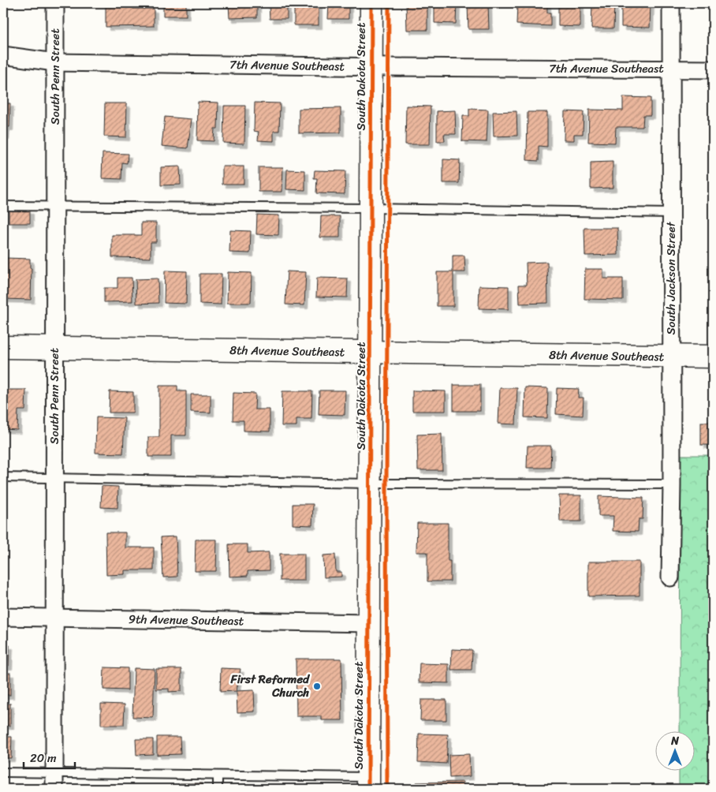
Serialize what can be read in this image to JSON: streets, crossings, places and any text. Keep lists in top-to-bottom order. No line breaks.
{"streets":{"street":["7th Avenue Southeast","South Penn Street","South Dakota Street","South Jackson Street","8th Avenue Southeast","9th Avenue Southeast"]},"crossings":[["7th Avenue Southeast","South Penn Street"],["7th Avenue Southeast","South Dakota Street"],["7th Avenue Southeast","South Jackson Street"],["South Penn Street","8th Avenue Southeast"],["South Penn Street","9th Avenue Southeast"],["South Dakota Street","8th Avenue Southeast"],["South Dakota Street","9th Avenue Southeast"],["South Jackson Street","8th Avenue Southeast"]],"places":["First Reformed Church"],"scale_bar":"20 m","north":"top"}
